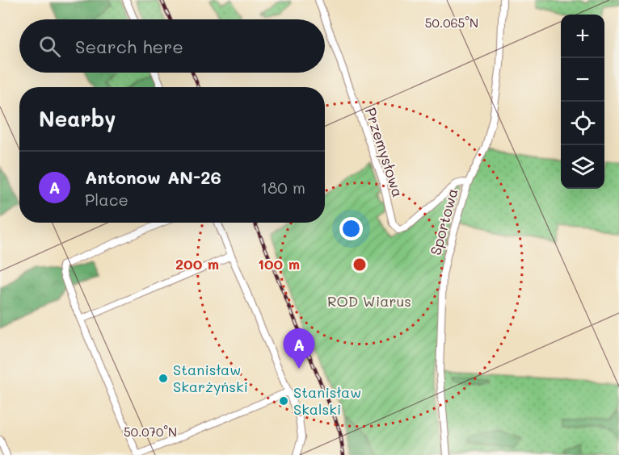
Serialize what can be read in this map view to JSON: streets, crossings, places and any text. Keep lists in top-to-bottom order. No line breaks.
{"streets":{"street":["Przemysłowa","Sportowa"]},"crossings":[["Przemysłowa","Sportowa"]],"parks":["ROD Wiarus"],"places":["Stanisław Skarżyński","Stanisław Skalski"],"page":{"map_buttons":["+","−"],"search":"Search here","heading":"Nearby","list":[{"mark":"A","name":"Antonow AN-26","note":"Place","value":"180 m"}],"pins":"A"},"coordinates":["50.065°N","50.070°N"],"rings":["100 m","200 m"]}
